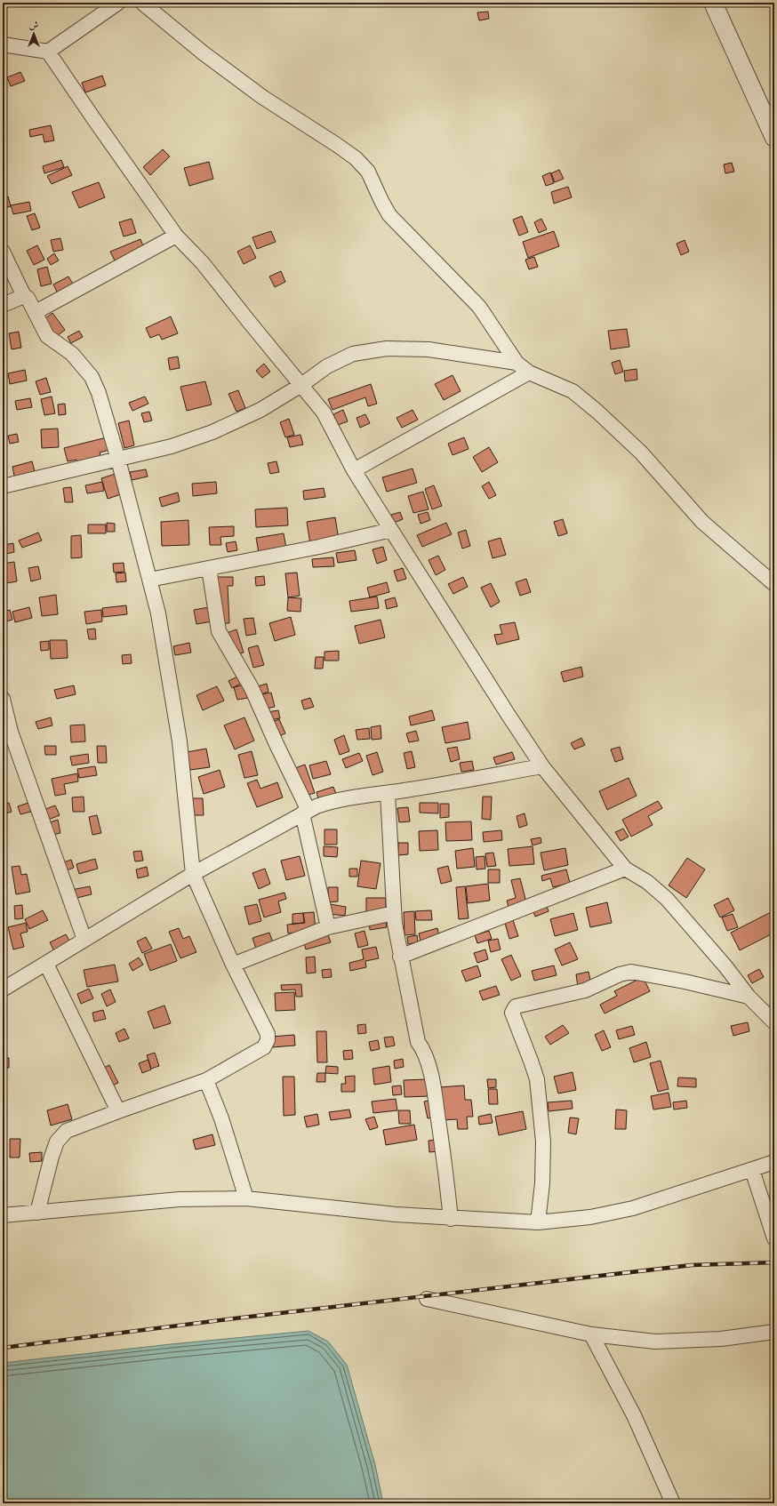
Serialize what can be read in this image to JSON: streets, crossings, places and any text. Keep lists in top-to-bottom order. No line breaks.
{"north":"top"}
